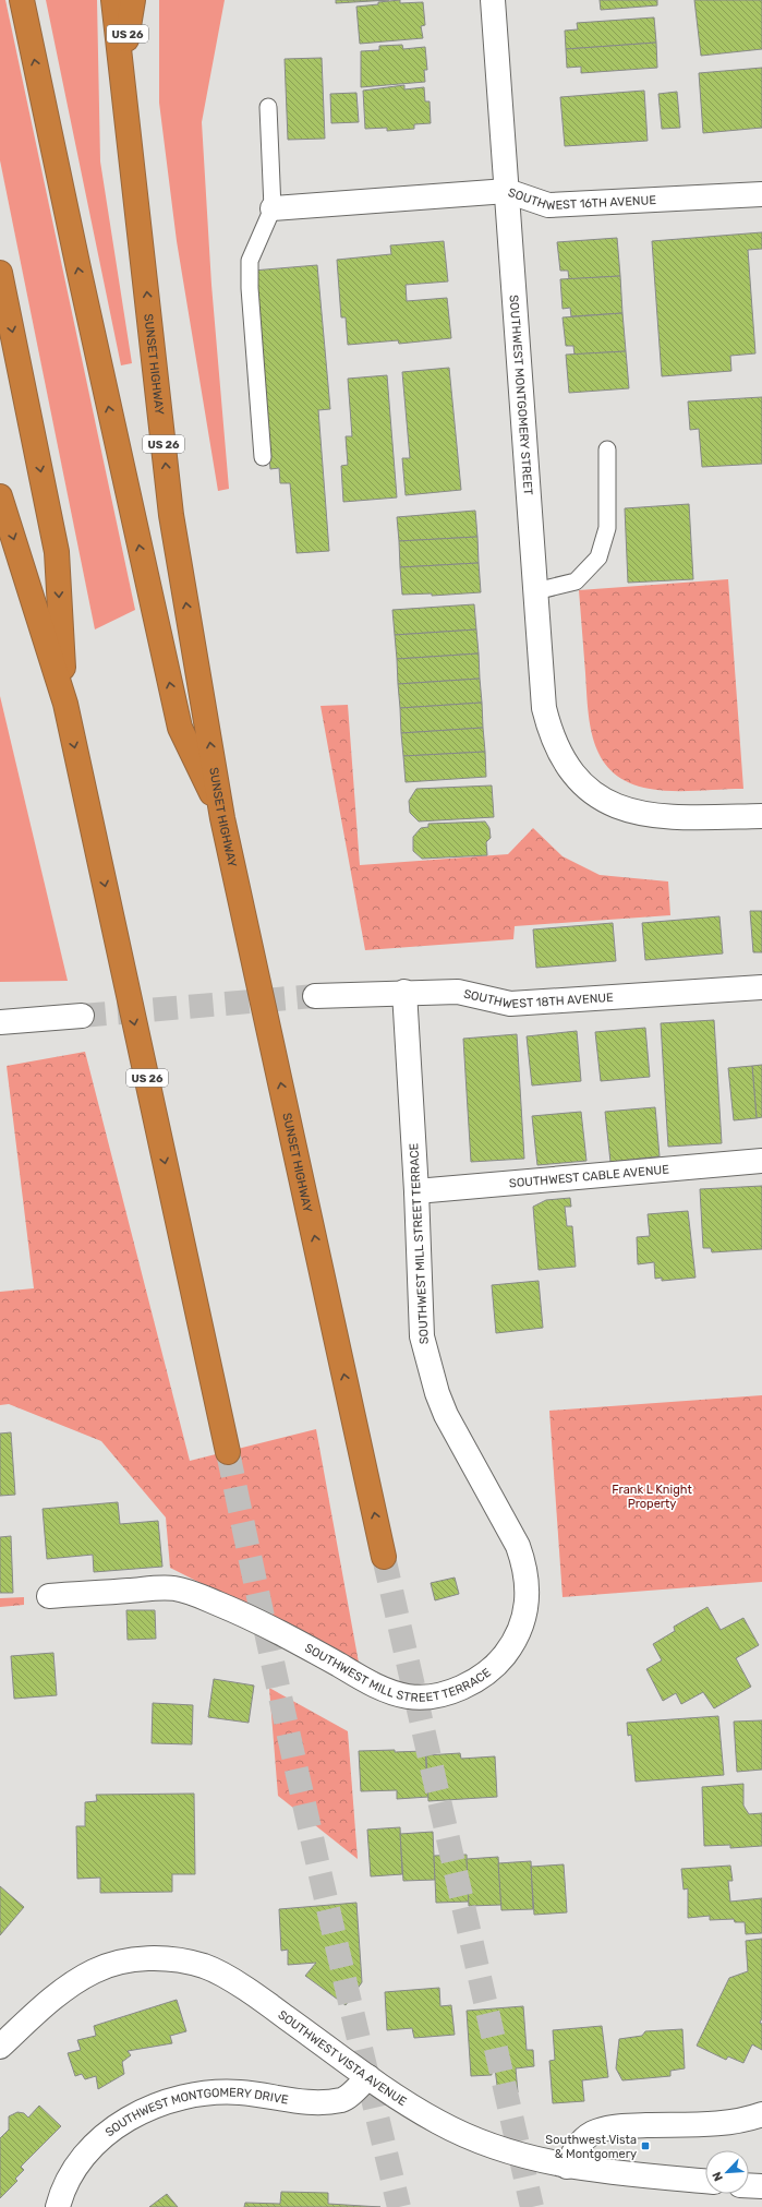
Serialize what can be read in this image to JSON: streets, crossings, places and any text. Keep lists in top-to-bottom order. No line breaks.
{"streets":{"highway":["US 26","SUNSET HIGHWAY"],"street":["SOUTHWEST 16TH AVENUE","SOUTHWEST MONTGOMERY STREET","SOUTHWEST 18TH AVENUE","SOUTHWEST CABLE AVENUE","SOUTHWEST MILL STREET TERRACE","SOUTHWEST VISTA AVENUE","SOUTHWEST MONTGOMERY DRIVE"]},"crossings":[["US 26","SUNSET HIGHWAY"],["SOUTHWEST 16TH AVENUE","SOUTHWEST MONTGOMERY STREET"],["SOUTHWEST 18TH AVENUE","SOUTHWEST MILL STREET TERRACE"],["SOUTHWEST CABLE AVENUE","SOUTHWEST MILL STREET TERRACE"],["SOUTHWEST VISTA AVENUE","SOUTHWEST MONTGOMERY DRIVE"]],"parks":["Frank L Knight Property"],"places":{"transit":["Southwest Vista & Montgomery"]},"north":"bottom left"}
